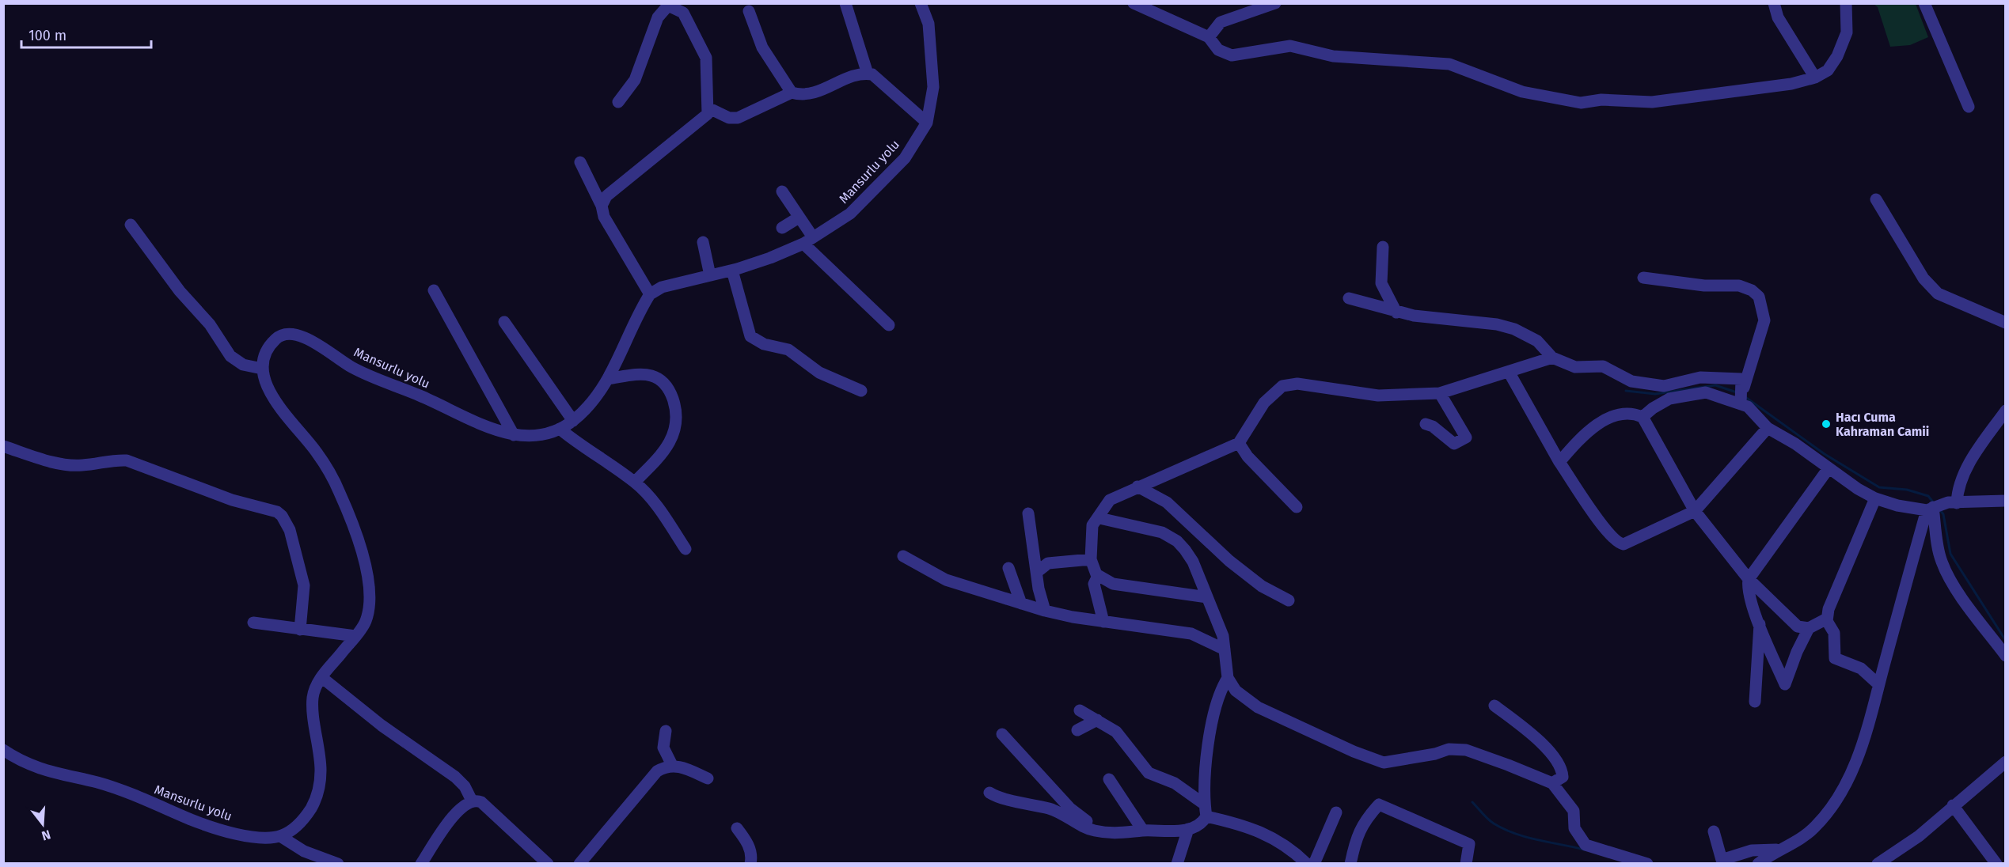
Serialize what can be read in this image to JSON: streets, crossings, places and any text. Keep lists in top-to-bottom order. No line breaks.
{"streets":{"street":["Mansurlu yolu"]},"places":["Hacı Cuma Kahraman Camii"],"scale_bar":"100 m","north":"bottom"}
